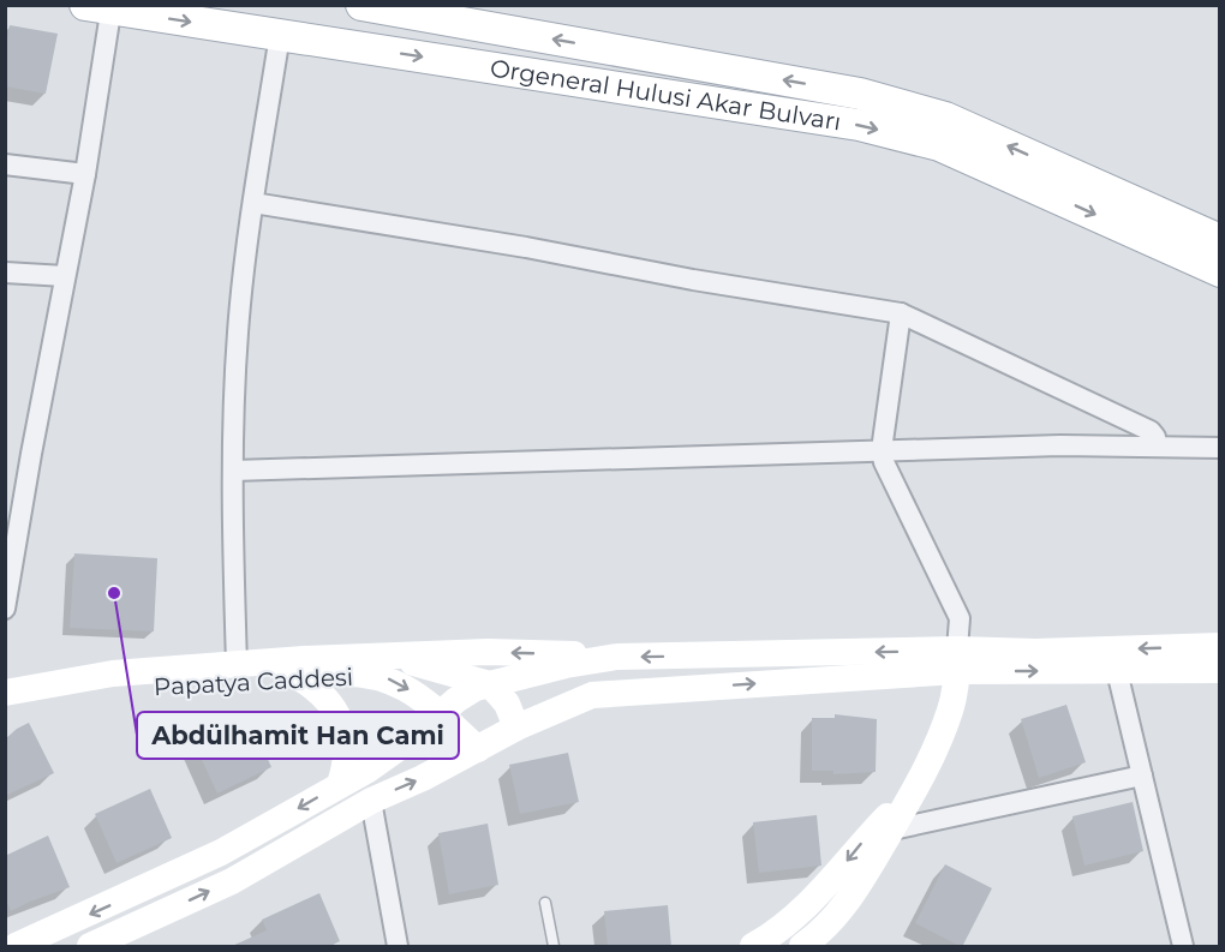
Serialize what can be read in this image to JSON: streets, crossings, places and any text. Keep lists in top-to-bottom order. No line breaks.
{"streets":{"main road":["Orgeneral Hulusi Akar Bulvarı"],"street":["Papatya Caddesi"]},"places":["Abdülhamit Han Cami"]}
